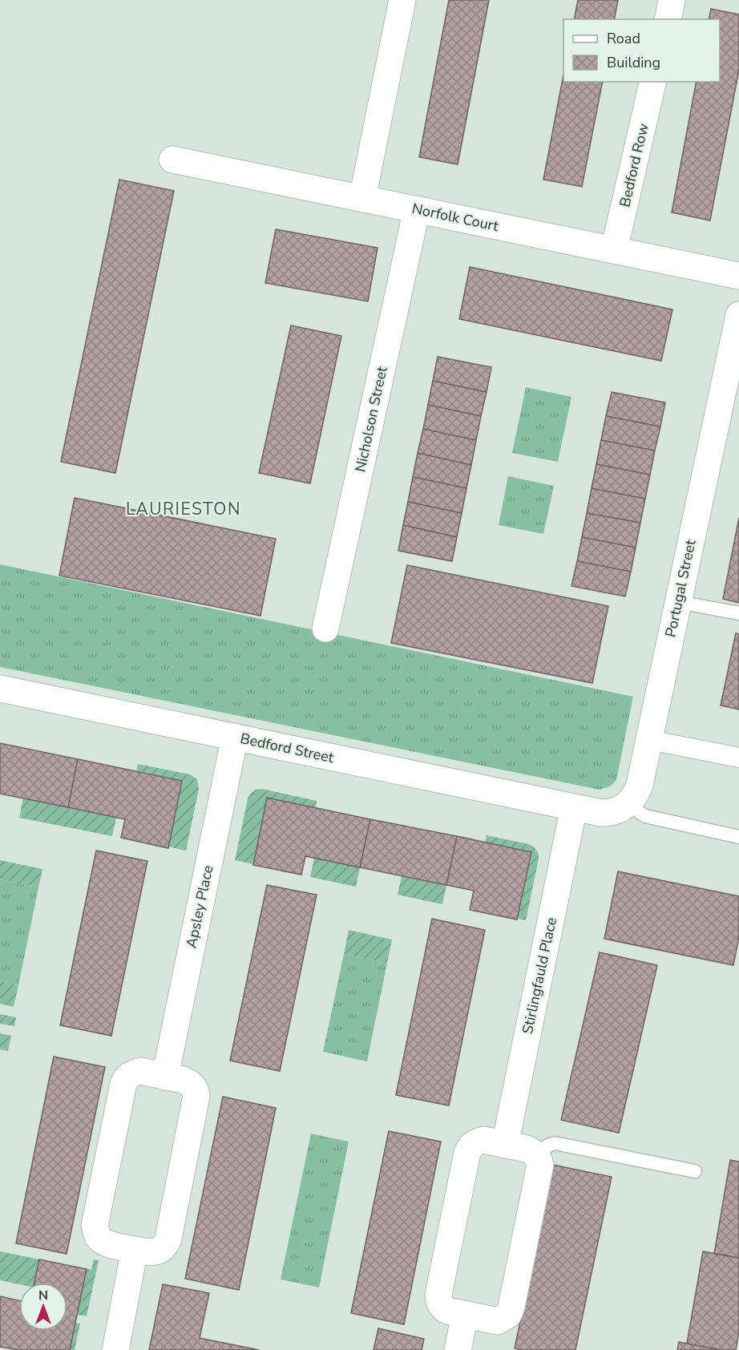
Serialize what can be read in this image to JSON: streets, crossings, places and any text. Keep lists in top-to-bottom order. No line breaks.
{"streets":{"street":["Bedford Row","Norfolk Court","Nicholson Street","Portugal Street","Bedford Street","Apsley Place","Stirlingfauld Place"]},"crossings":[["Bedford Row","Norfolk Court"],["Norfolk Court","Nicholson Street"],["Bedford Street","Apsley Place"],["Bedford Street","Stirlingfauld Place"]],"districts":["LAURIESTON"],"legend":["Road","Building"],"north":"top"}
